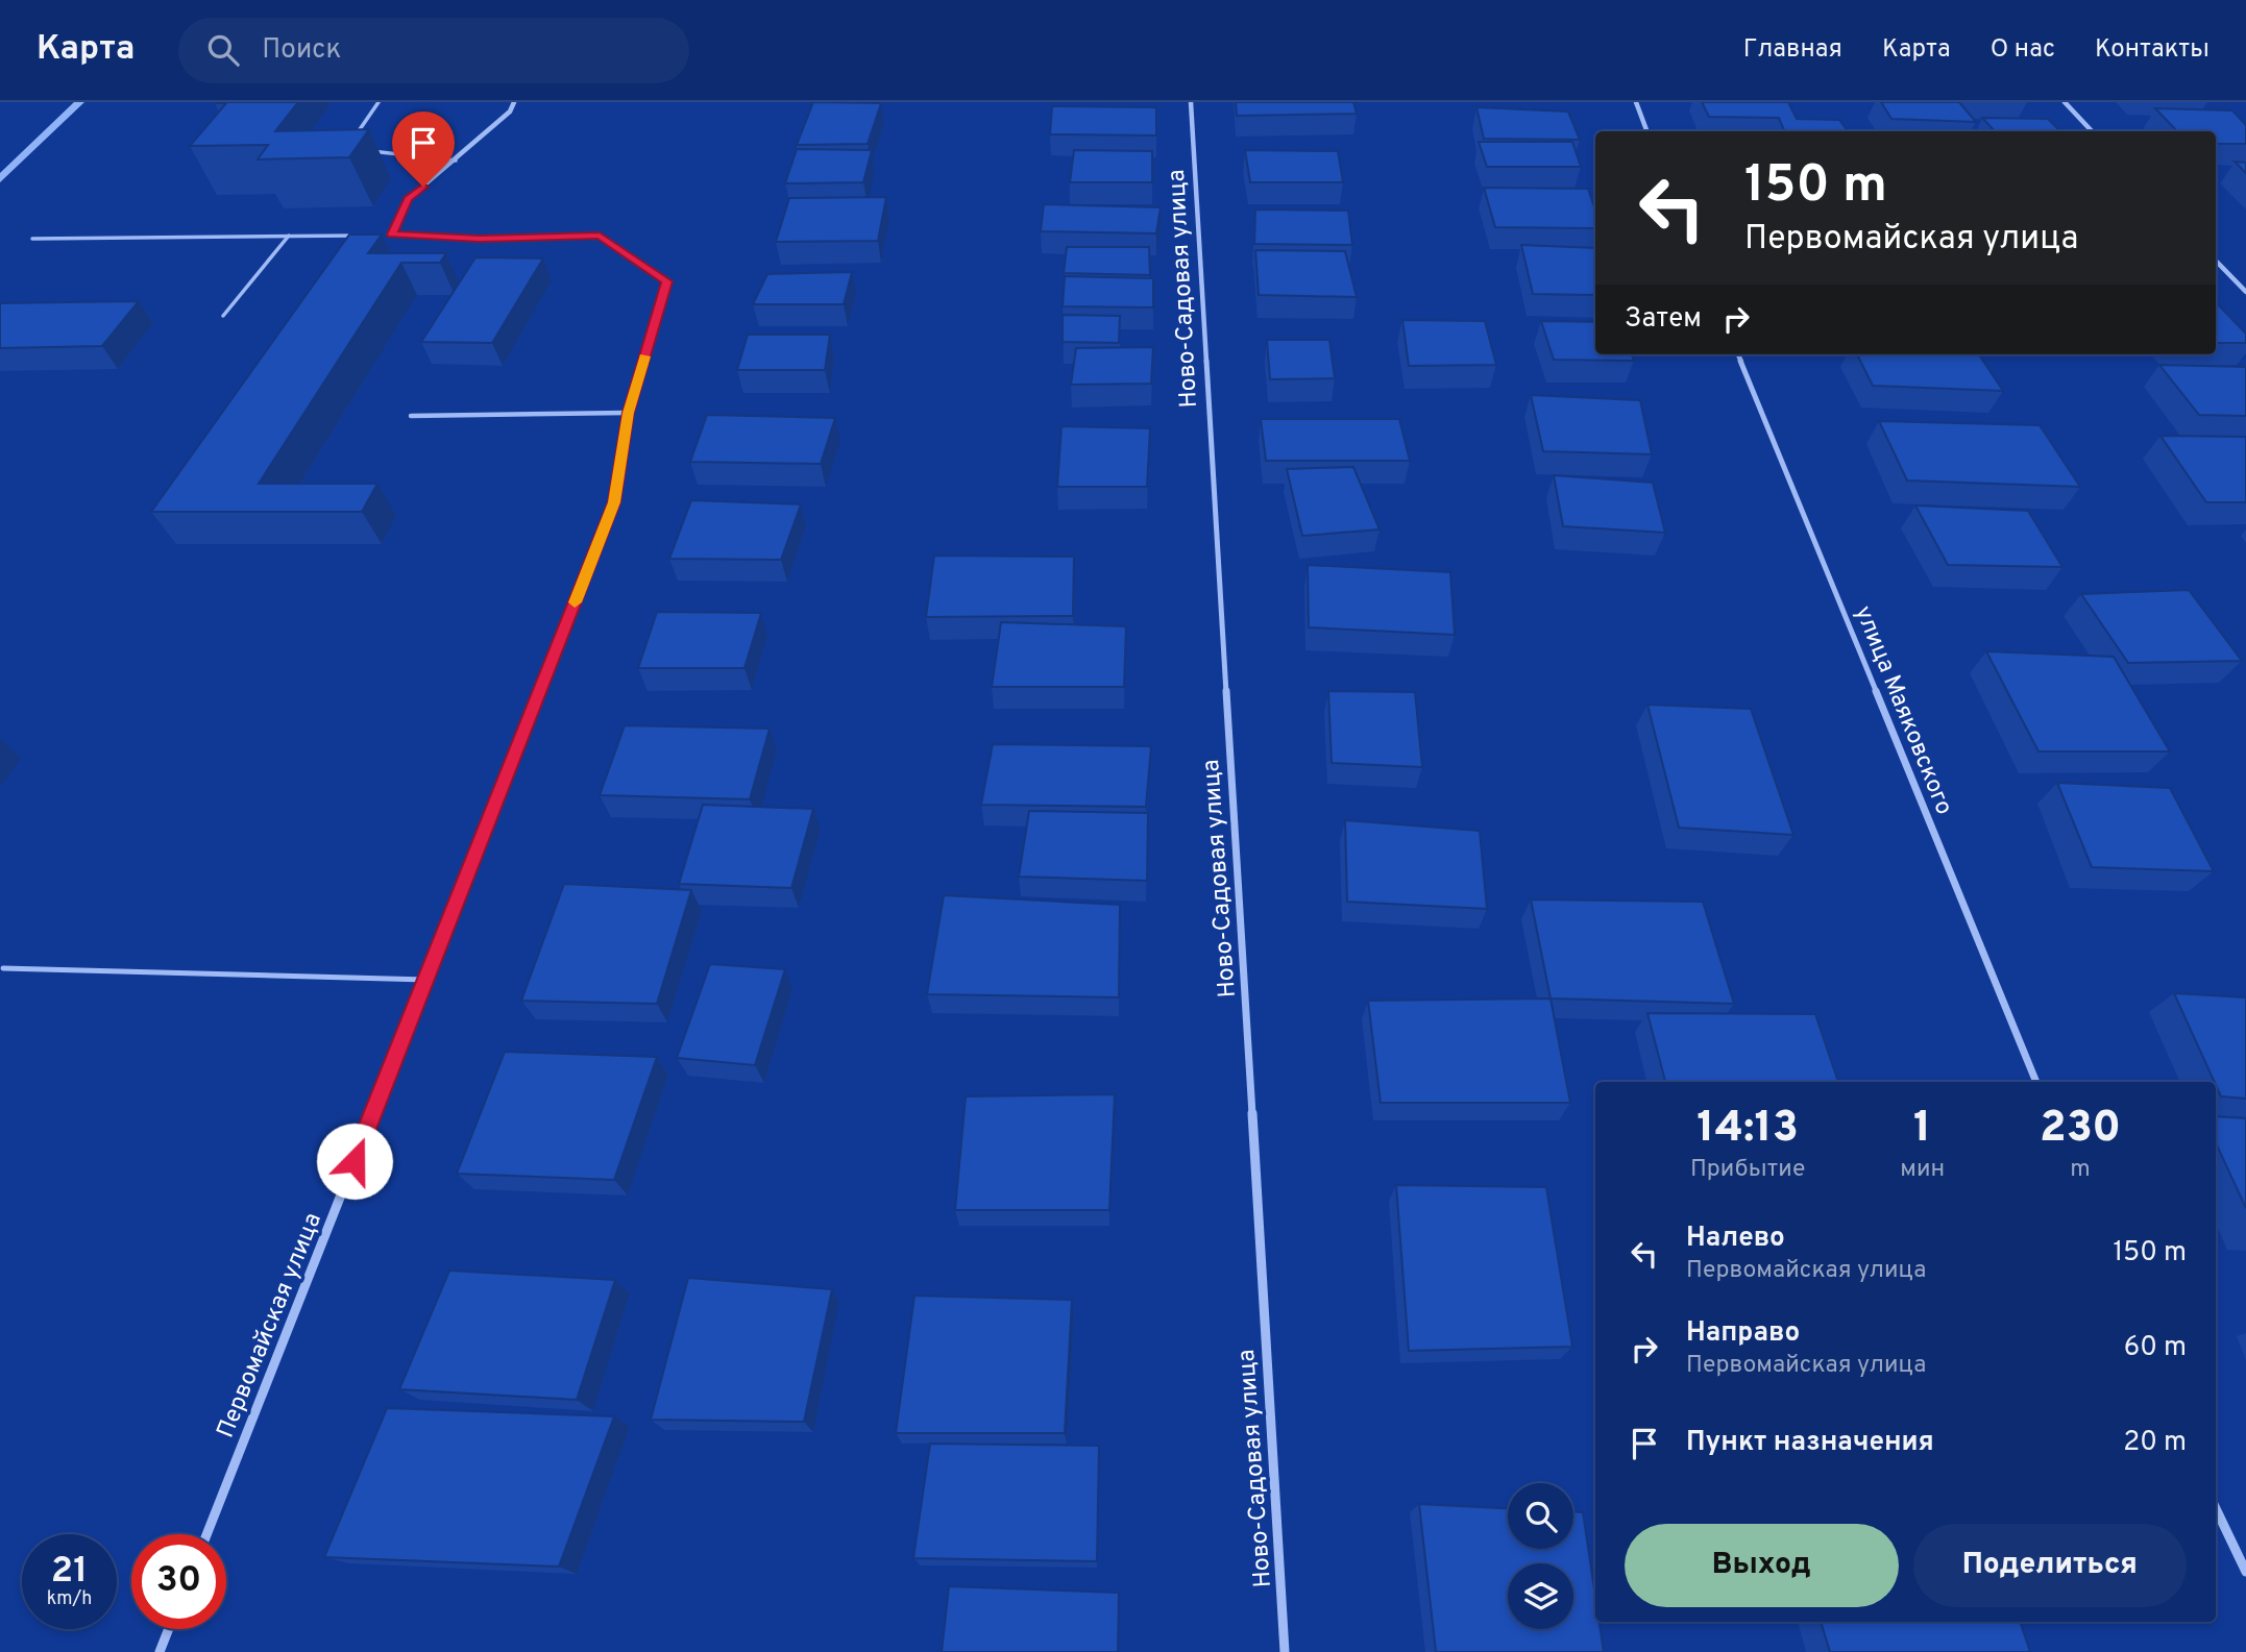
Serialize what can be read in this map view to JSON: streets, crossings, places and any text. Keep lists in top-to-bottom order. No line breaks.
{"streets":{"street":["Ново-Садовая улица","улица Маяковского","Первомайская улица"]},"page":{"header":"Карта","search":"Поиск","nav":["Главная","Карта","О нас","Контакты"],"turn":["150 m","Первомайская улица"],"then":"Затем","eta":["14:13","Прибытие","1","мин","230","m"],"list":[{"name":"Налево","note":"Первомайская улица","value":"150 m"},{"name":"Направо","note":"Первомайская улица","value":"60 m"},{"name":"Пункт назначения","value":"20 m"}],"buttons":["Выход","Поделиться"],"speed":"21 km/h","limit":"30"}}
